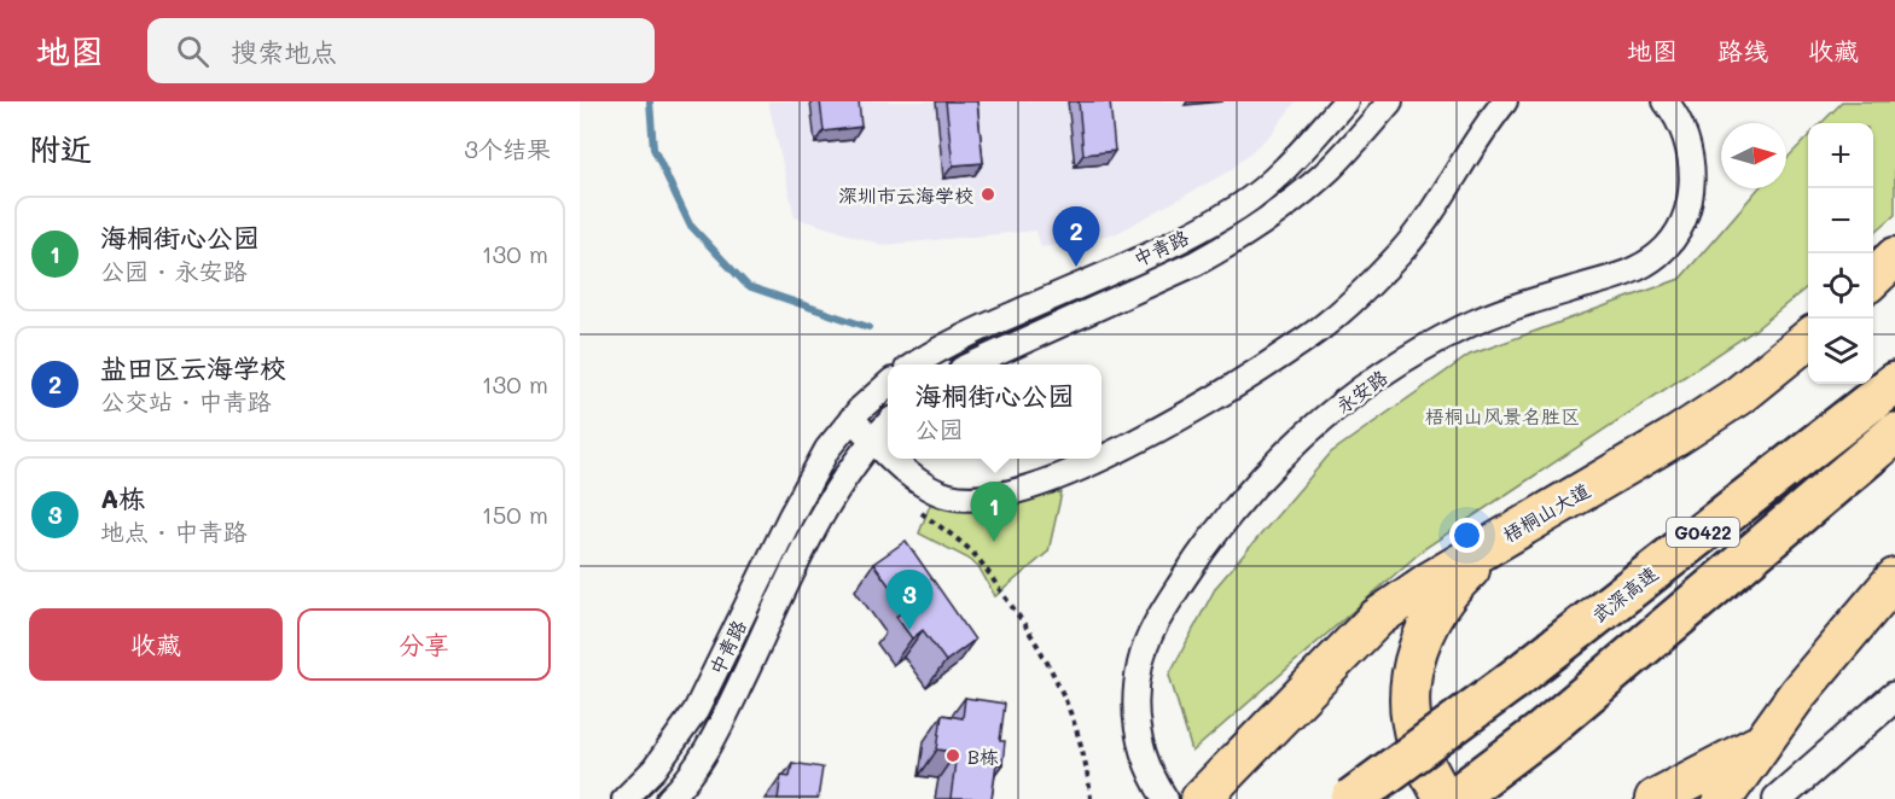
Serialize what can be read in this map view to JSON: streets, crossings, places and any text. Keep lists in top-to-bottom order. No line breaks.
{"streets":{"highway":["G0422","武深高速"],"main road":["梧桐山大道"],"street":["中青路","永安路"]},"parks":["梧桐山风景名胜区"],"places":["深圳市云海学校","B栋"],"north":"right","page":{"header":"地图","search":"搜索地点","nav":["地图","路线","收藏"],"heading":["附近","3个结果"],"map_buttons":["+","−"],"list":[{"mark":"1","name":"海桐街心公园","note":"公园 · 永安路","value":"130 m"},{"mark":"2","name":"盐田区云海学校","note":"公交站 · 中青路","value":"130 m"},{"mark":"3","name":"A栋","note":"地点 · 中青路","value":"150 m"}],"pins":["2","1","3"],"popup":["海桐街心公园","公园"],"buttons":["收藏","分享"]}}
